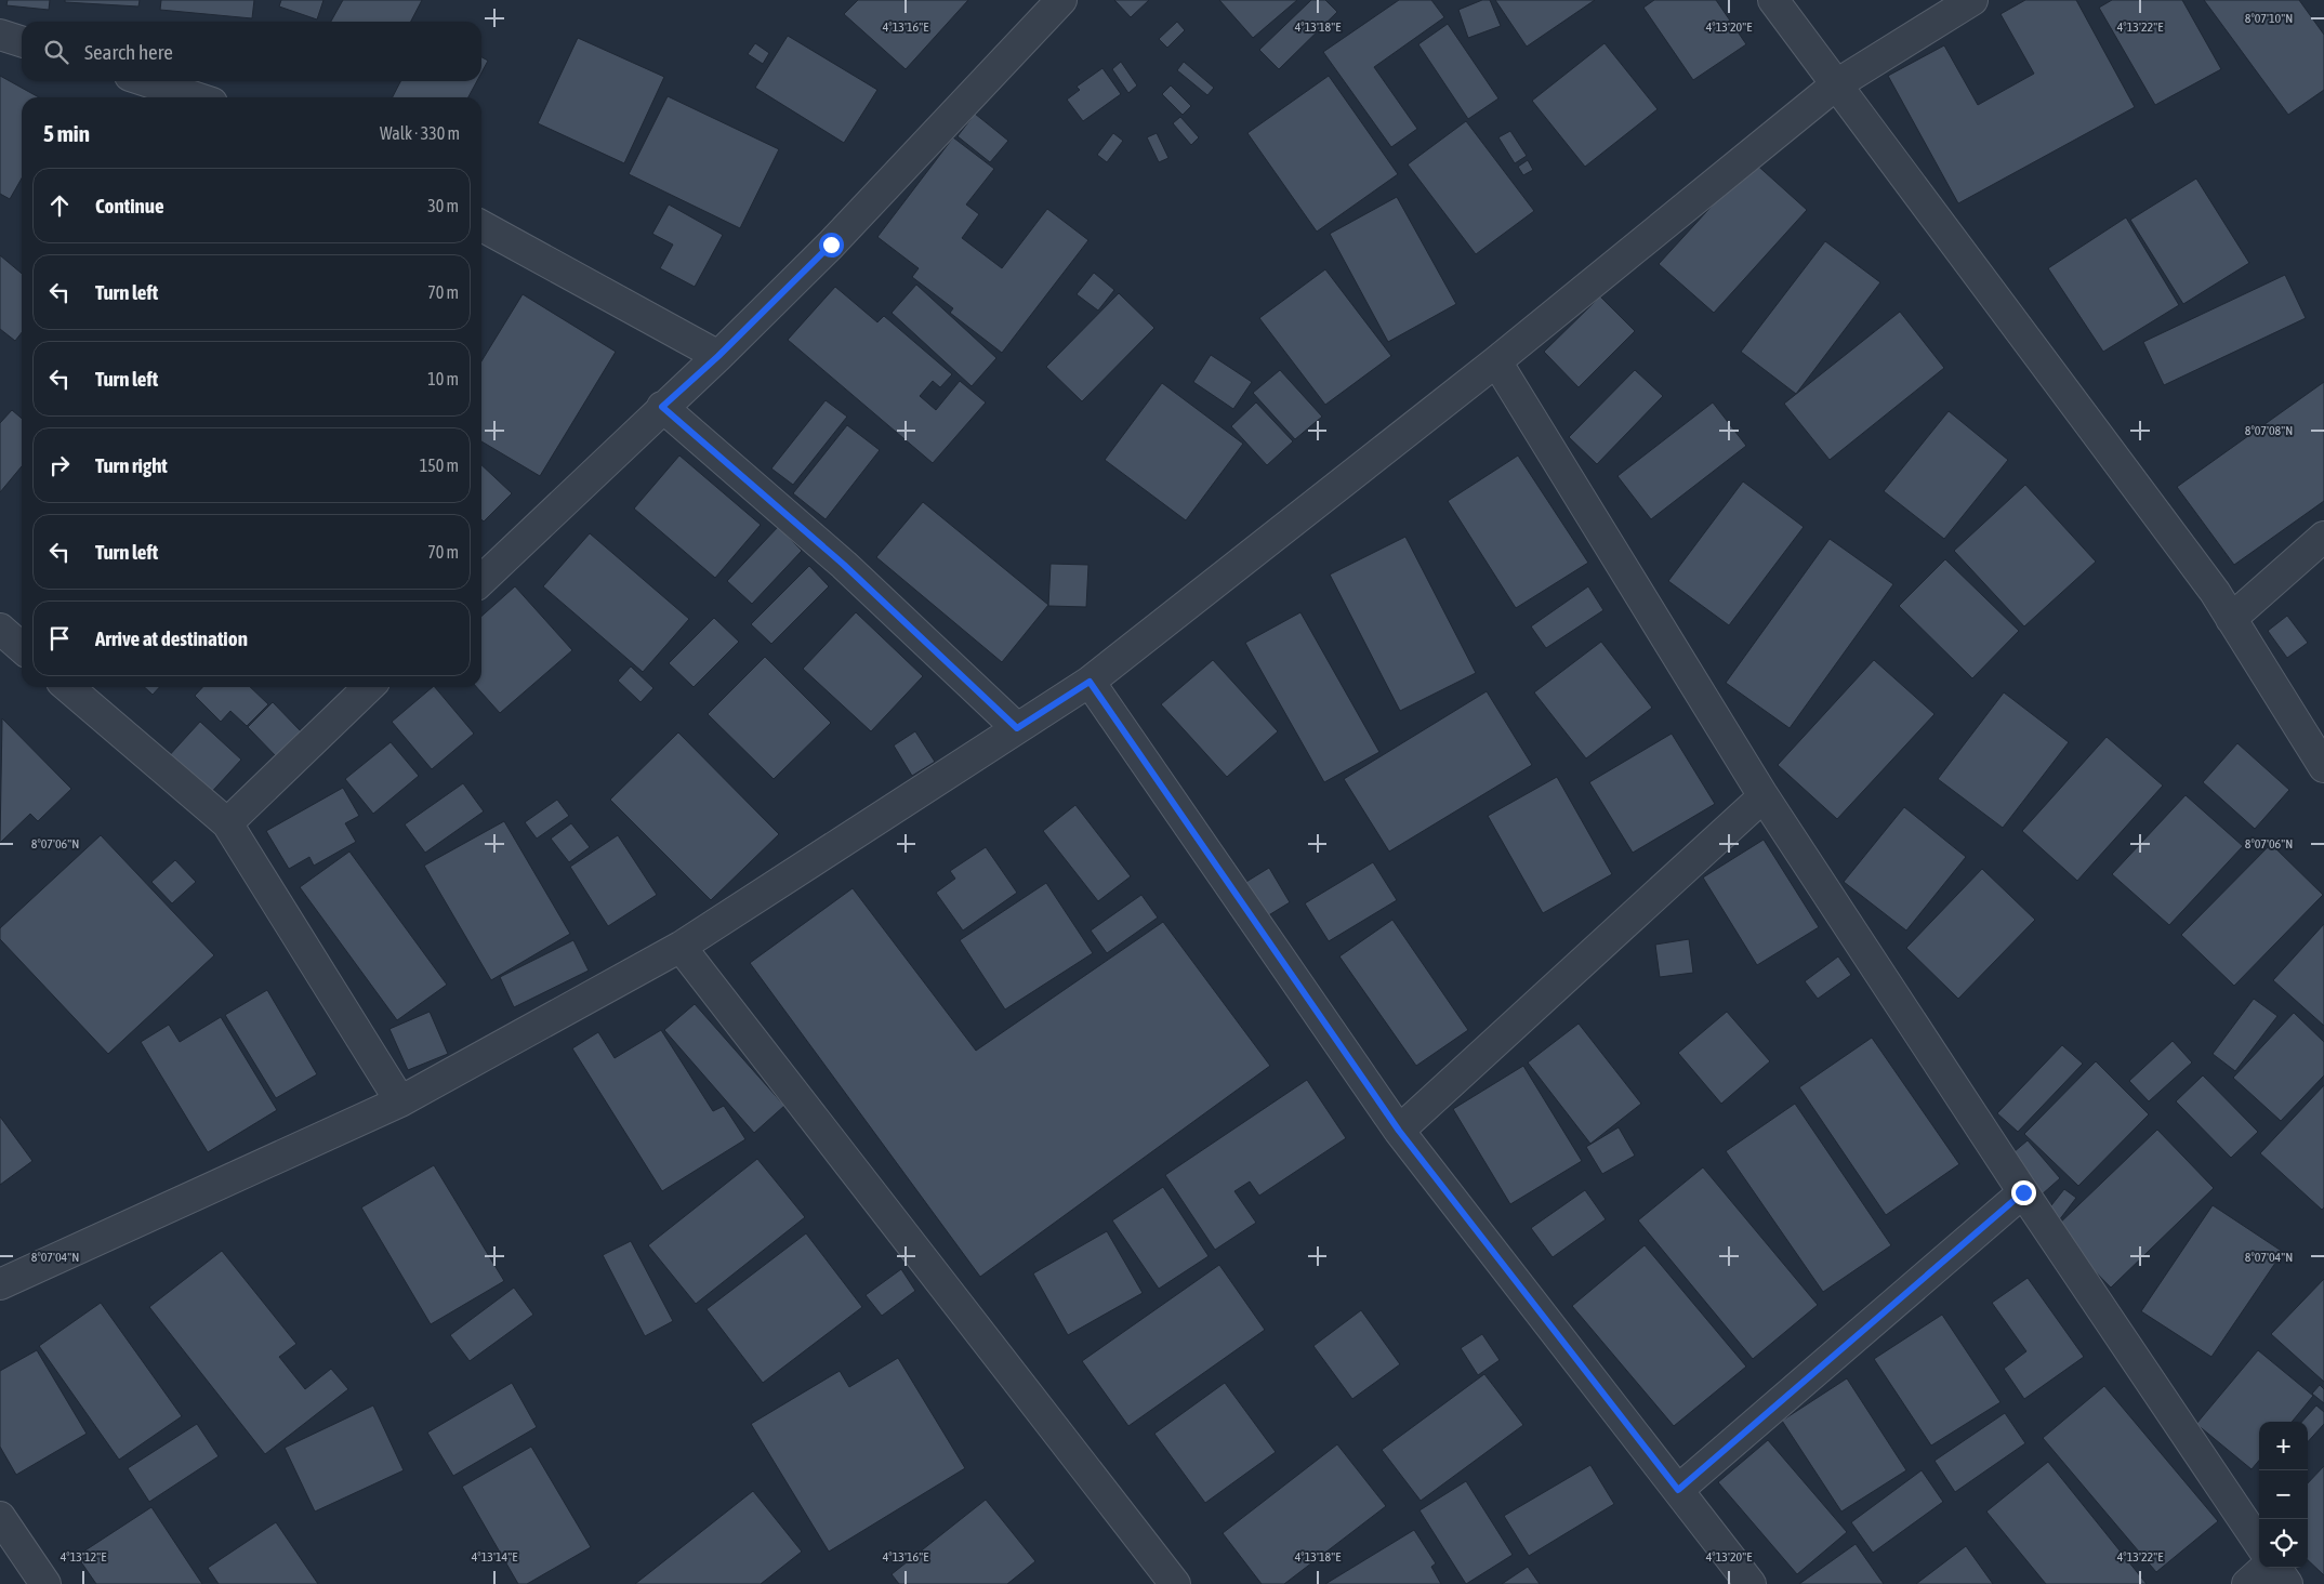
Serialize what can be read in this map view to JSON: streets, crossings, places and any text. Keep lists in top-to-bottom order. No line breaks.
{"page":{"search":"Search here","heading":["5 min","Walk · 330 m"],"list":[["Continue","30 m"],["Turn left","70 m"],["Turn left","10 m"],["Turn right","150 m"],["Turn left","70 m"],"Arrive at destination"],"map_buttons":["+","−"]},"coordinates":["8°07'10\"N","4°13'16\"E","4°13'18\"E","4°13'20\"E","4°13'22\"E","8°07'08\"N","8°07'06\"N","8°07'04\"N","4°13'12\"E","4°13'14\"E"]}
